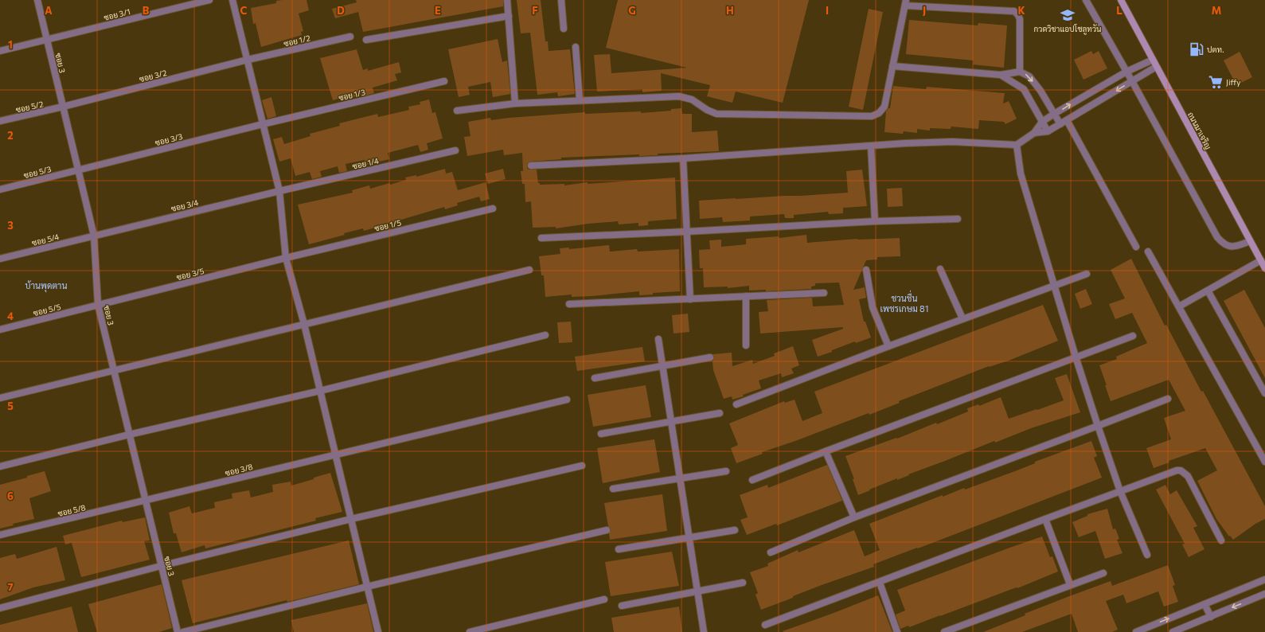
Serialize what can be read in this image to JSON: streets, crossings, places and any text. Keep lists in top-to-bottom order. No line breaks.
{"streets":{"main road":["ถนนมาเจริญ"],"street":["ซอย 3/1","ซอย 1/2","ซอย 3","ซอย 3/2","ซอย 1/3","ซอย 5/2","ซอย 3/3","ซอย 1/4","ซอย 5/3","ซอย 3/4","ซอย 1/5","ซอย 5/4","ซอย 3/5","ซอย 5/5","ซอย 3/8","ซอย 5/8"]},"crossings":[["ซอย 3/1","ซอย 3"],["ซอย 1/2","ซอย 3/2"],["ซอย 3","ซอย 3/2"],["ซอย 3","ซอย 5/2"],["ซอย 3","ซอย 3/3"],["ซอย 3","ซอย 5/3"],["ซอย 3","ซอย 3/4"],["ซอย 3","ซอย 5/4"],["ซอย 3","ซอย 3/5"],["ซอย 3","ซอย 5/5"],["ซอย 3","ซอย 3/8"],["ซอย 3","ซอย 5/8"],["ซอย 3/2","ซอย 5/2"],["ซอย 1/3","ซอย 3/3"],["ซอย 3/3","ซอย 5/3"],["ซอย 1/4","ซอย 3/4"],["ซอย 3/4","ซอย 5/4"],["ซอย 1/5","ซอย 3/5"],["ซอย 3/5","ซอย 5/5"],["ซอย 3/8","ซอย 5/8"]],"districts":["บ้านพุดตาน","ชวนชื่น เพชรเกษม 81"],"places":{"school or university":["กวดวิชาแอปโซลูทวัน"],"fuel station":["ปตท."],"supermarket":["Jiffy"]},"grid":{"columns":["A","B","C","D","E","F","G","H","I","J","K","L","M"],"rows":["1","2","3","4","5","6","7"]}}
